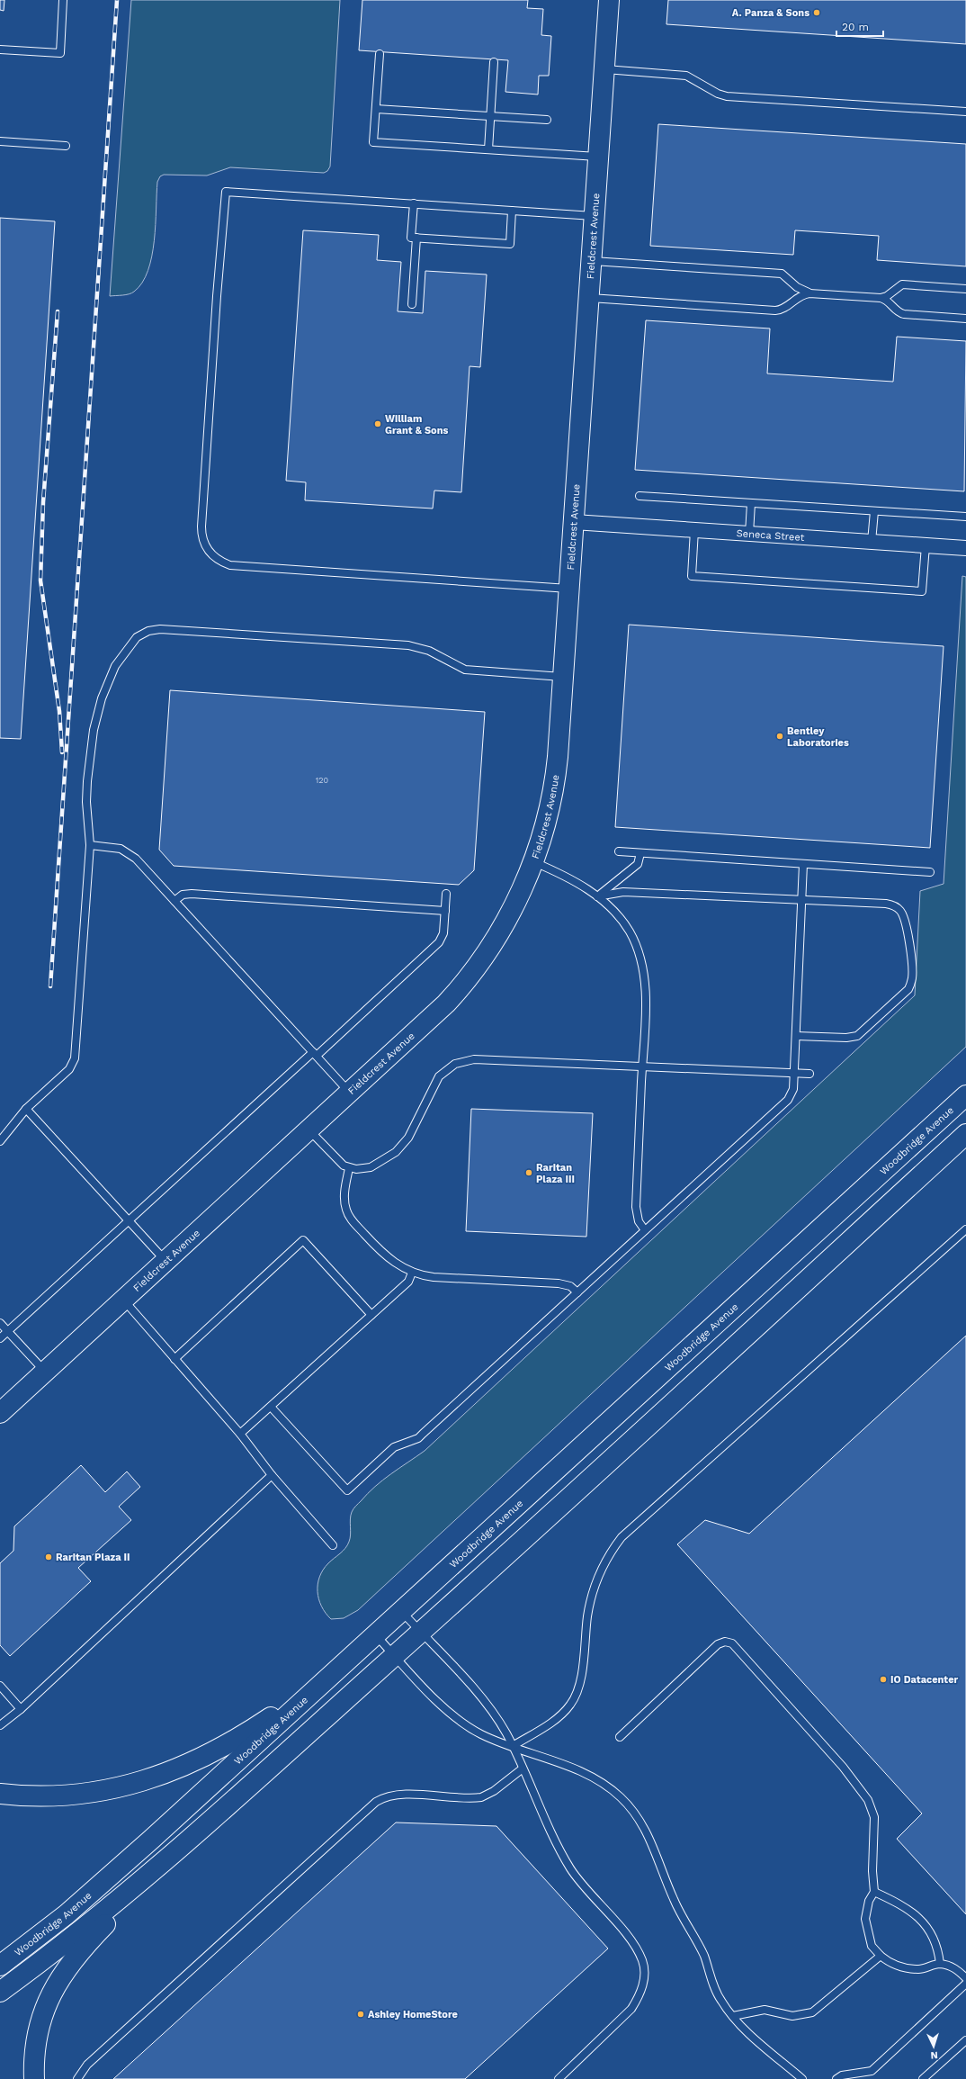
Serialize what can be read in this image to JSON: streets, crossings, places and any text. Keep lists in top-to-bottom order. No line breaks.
{"streets":{"main road":["Fieldcrest Avenue","Woodbridge Avenue"],"street":["Seneca Street"]},"crossings":[["Fieldcrest Avenue","Seneca Street"]],"places":["A. Panza & Sons","William Grant & Sons","Bentley Laboratories","Raritan Plaza III","Raritan Plaza II","IO Datacenter","Ashley HomeStore"],"house_numbers":["120"],"scale_bar":"20 m","north":"bottom"}
